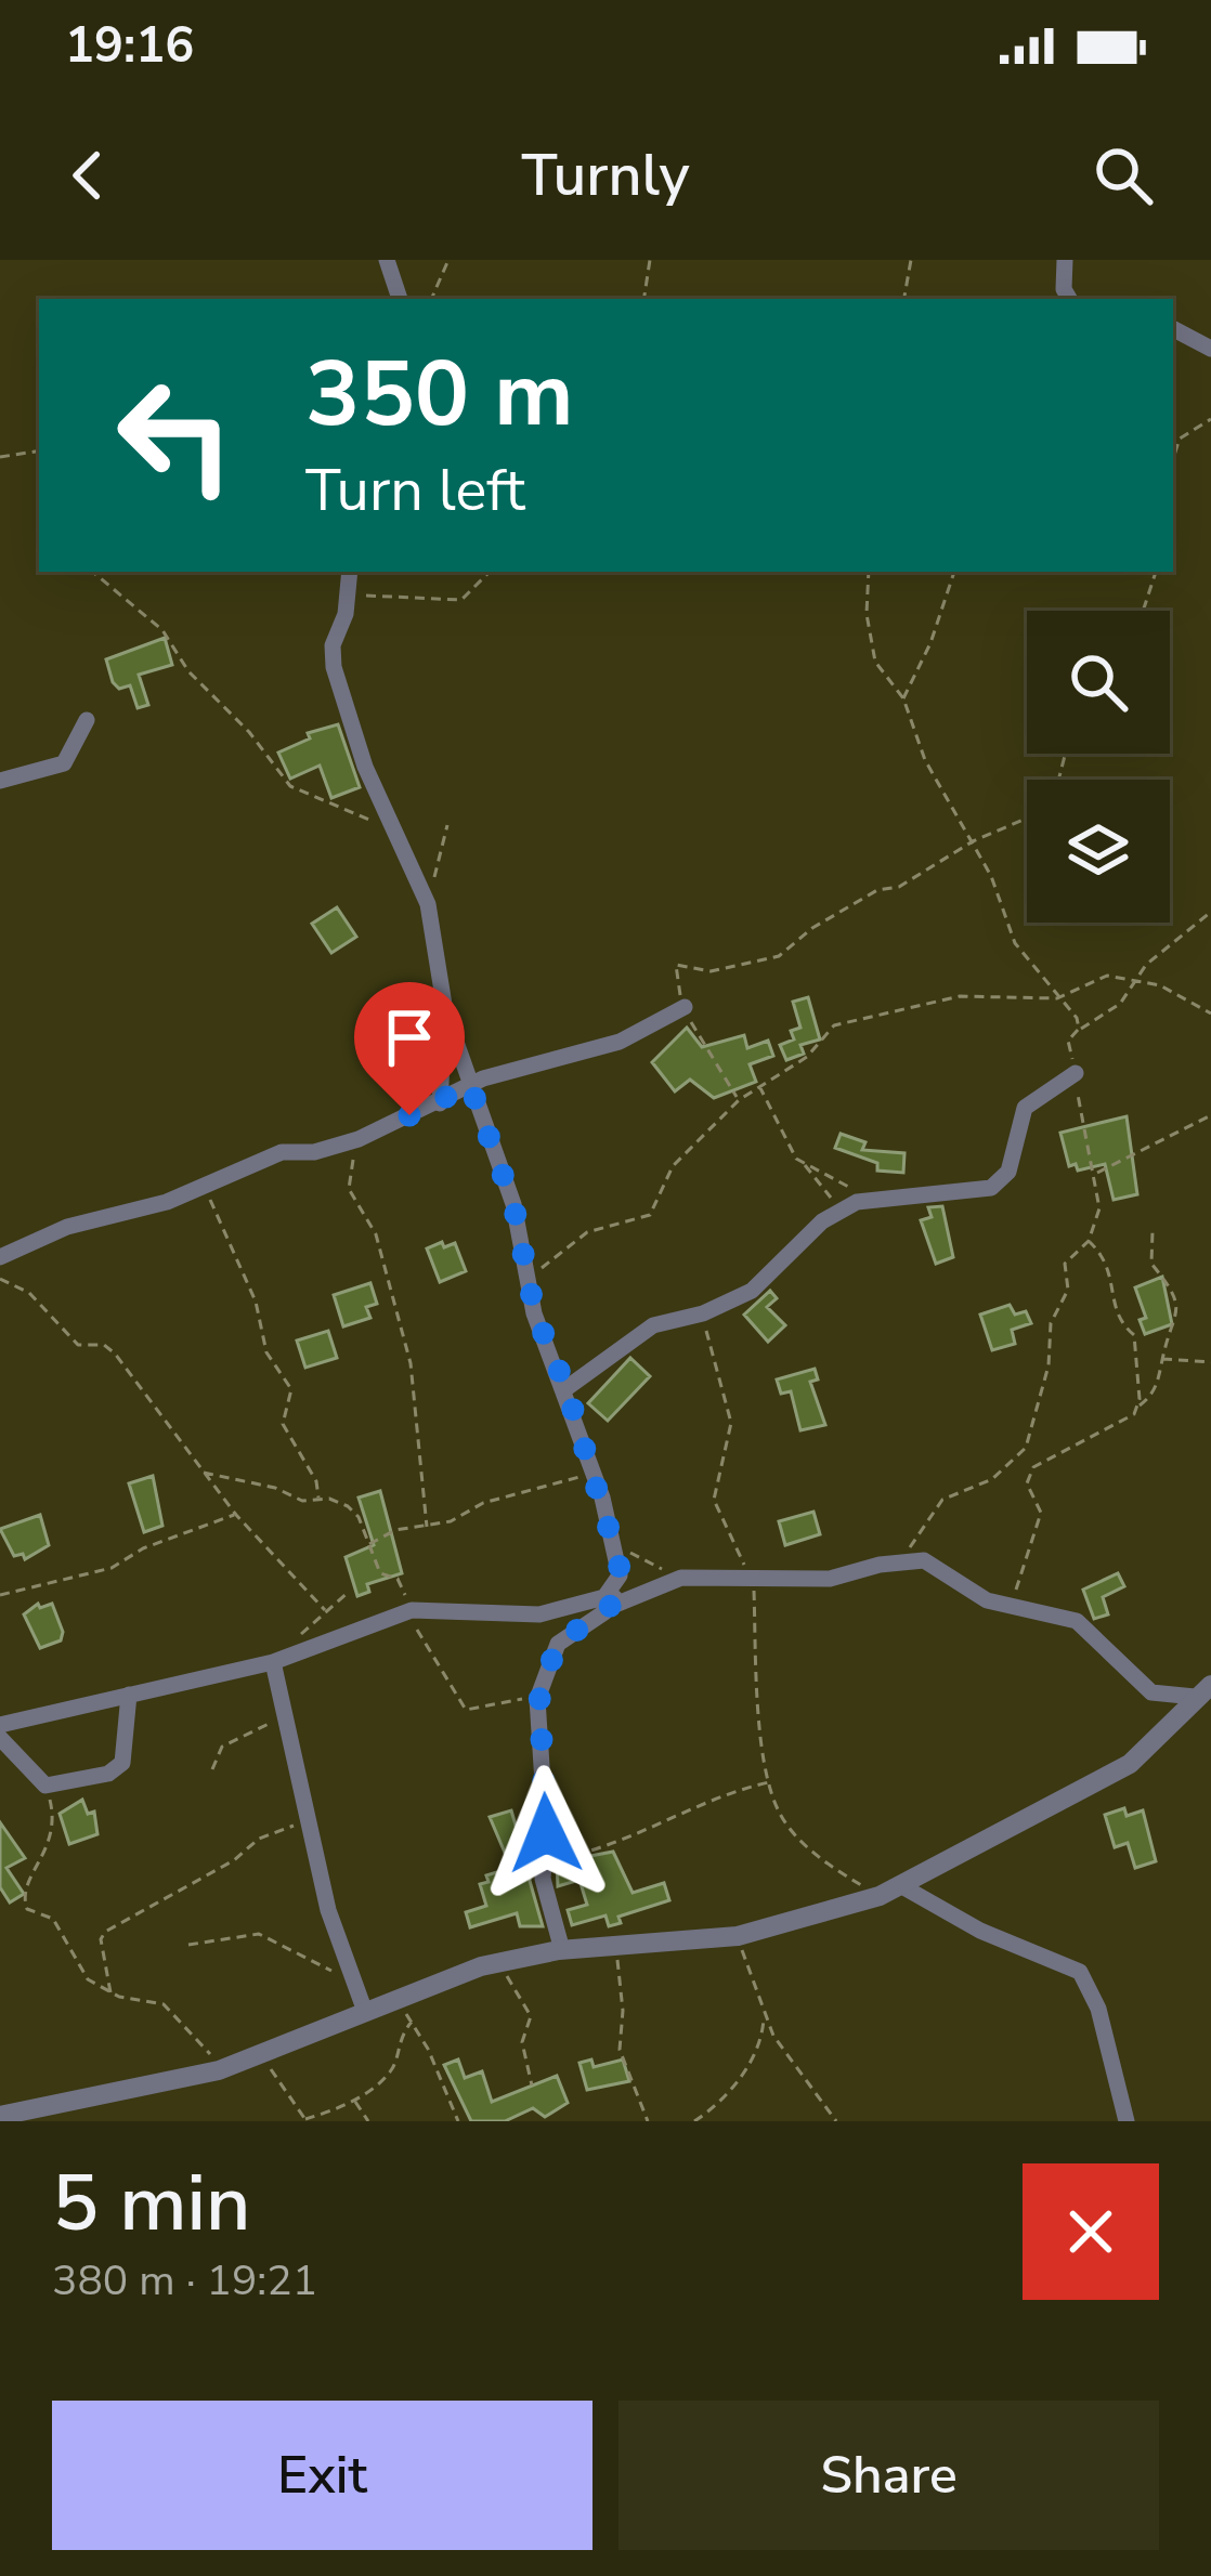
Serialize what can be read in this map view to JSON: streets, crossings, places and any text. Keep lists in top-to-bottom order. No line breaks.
{"page":{"status":"19:16","header":"Turnly","turn":["350 m","Turn left"],"heading":["5 min","380 m · 19:21"],"buttons":["Exit","Share"]}}
